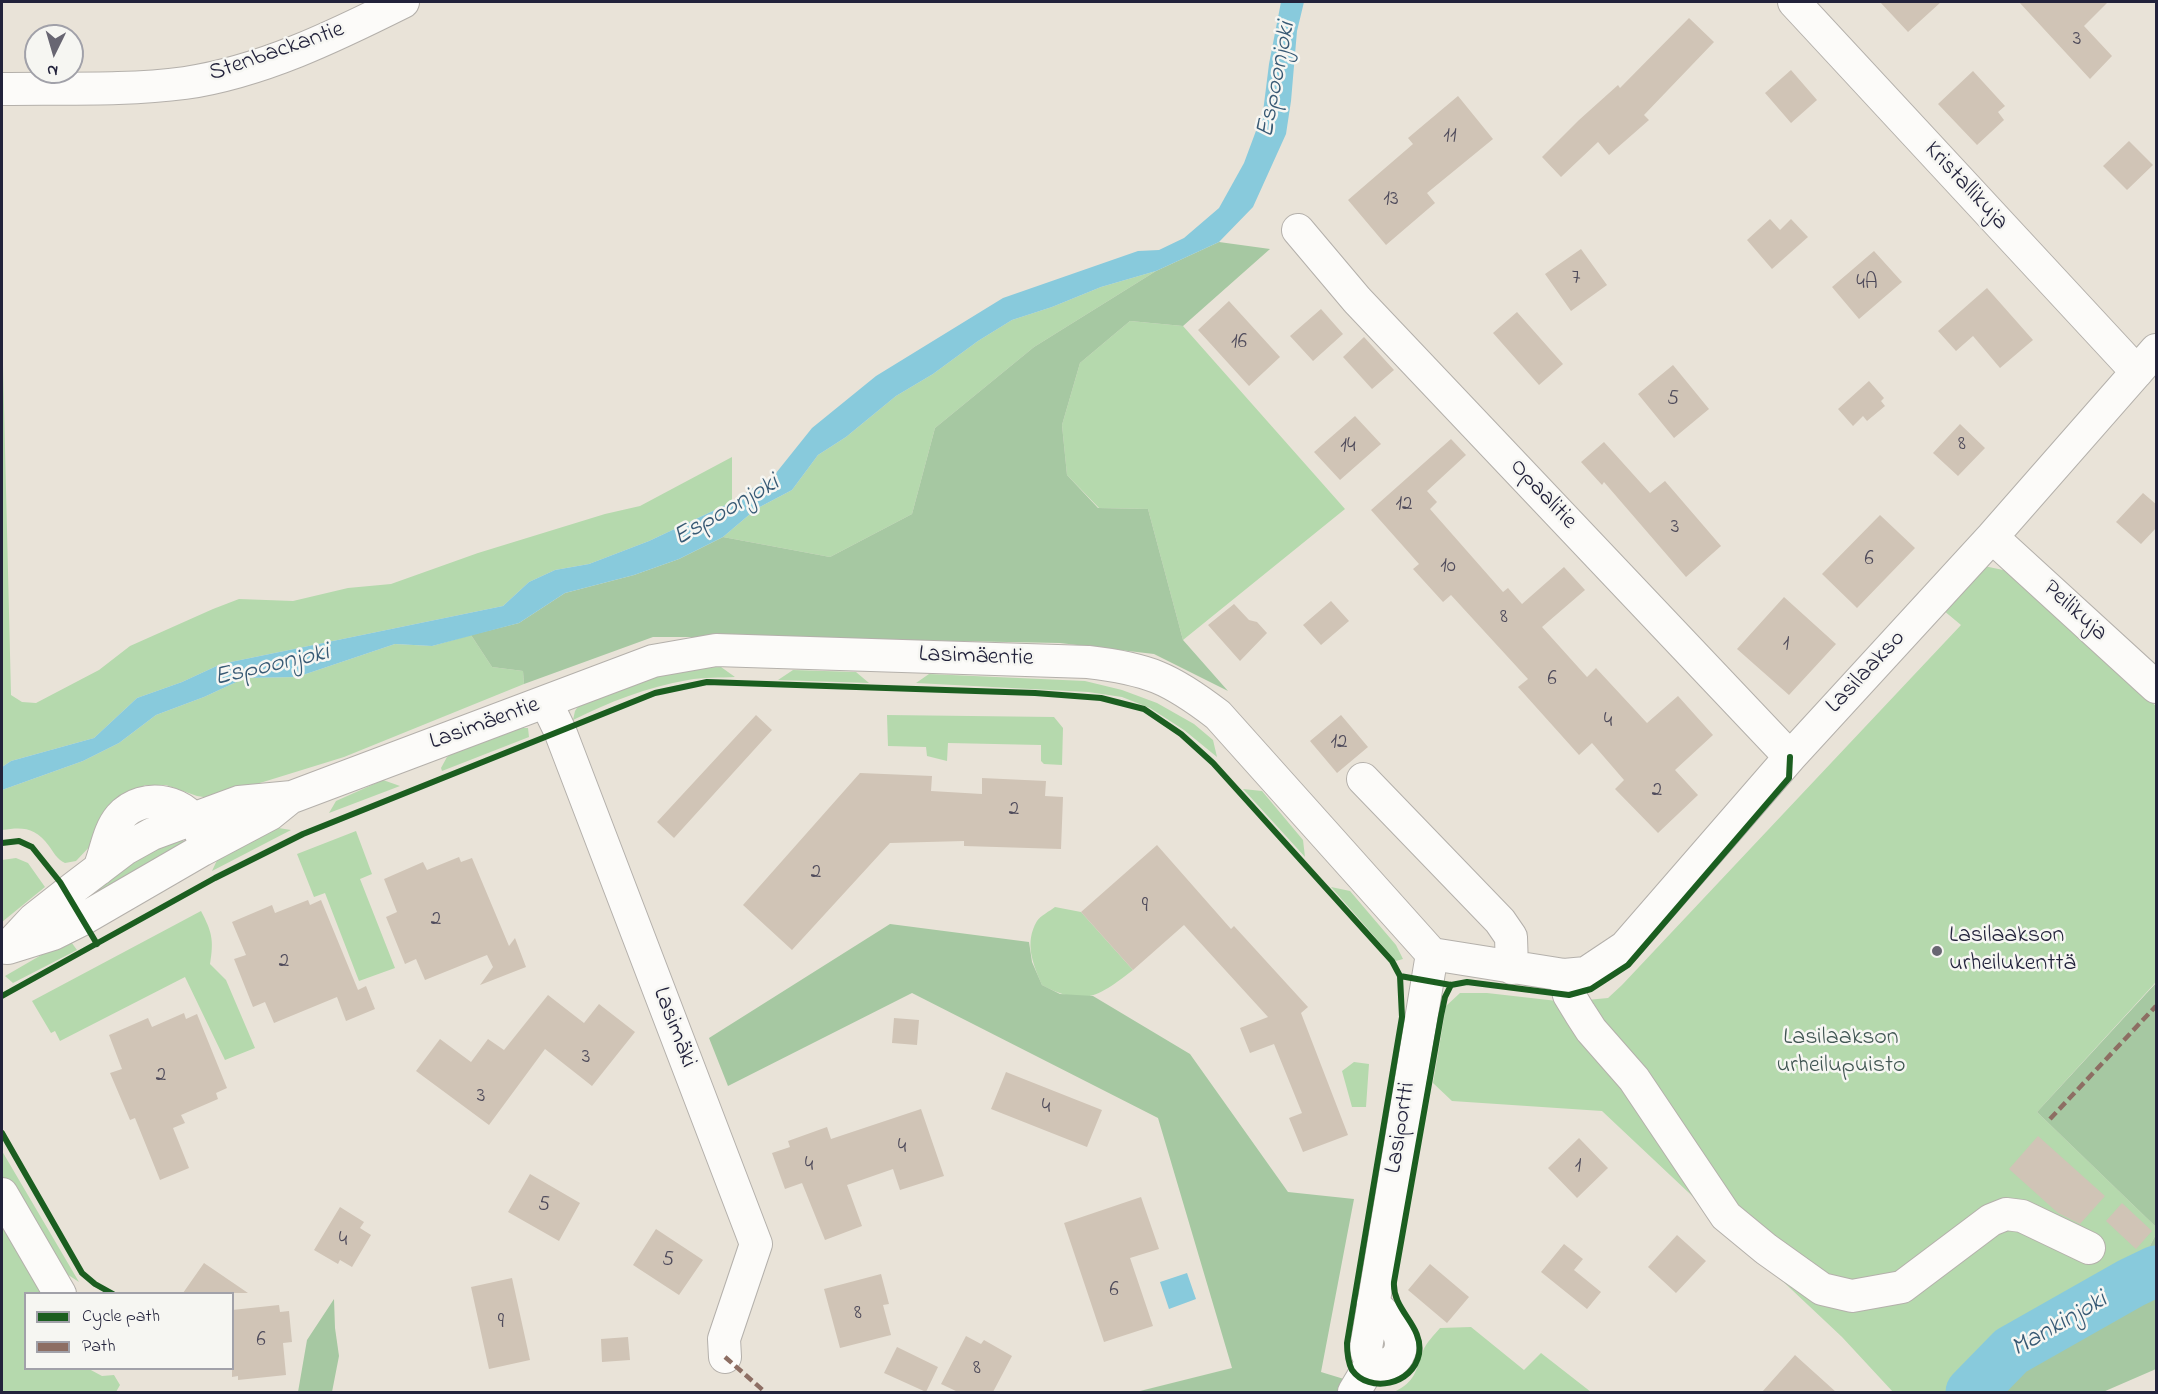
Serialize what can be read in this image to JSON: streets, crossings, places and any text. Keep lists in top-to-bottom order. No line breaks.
{"streets":{"street":["Stenbackantie","Kristallikuja","Opaalitie","Peilikuja","Lasimäentie","Lasilaakso","Lasimäki","Lasiportti"]},"crossings":[["Kristallikuja","Lasilaakso"],["Opaalitie","Lasilaakso"],["Peilikuja","Lasilaakso"],["Lasimäentie","Lasimäki"],["Lasimäentie","Lasiportti"]],"water":["Espoonjoki","Mankinjoki"],"parks":["Lasilaakson urheilupuisto"],"places":["Lasilaakson urheilukenttä"],"house_numbers":["3","11","13","7","4A","16","5","8","14","12","3","6","10","8","1","6","4","12","2","2","2","9","2","2","3","2","3","4","4","4","1","5","4","5","6","8","9","6","8"],"legend":["Cycle path","Path"],"north":"bottom"}
